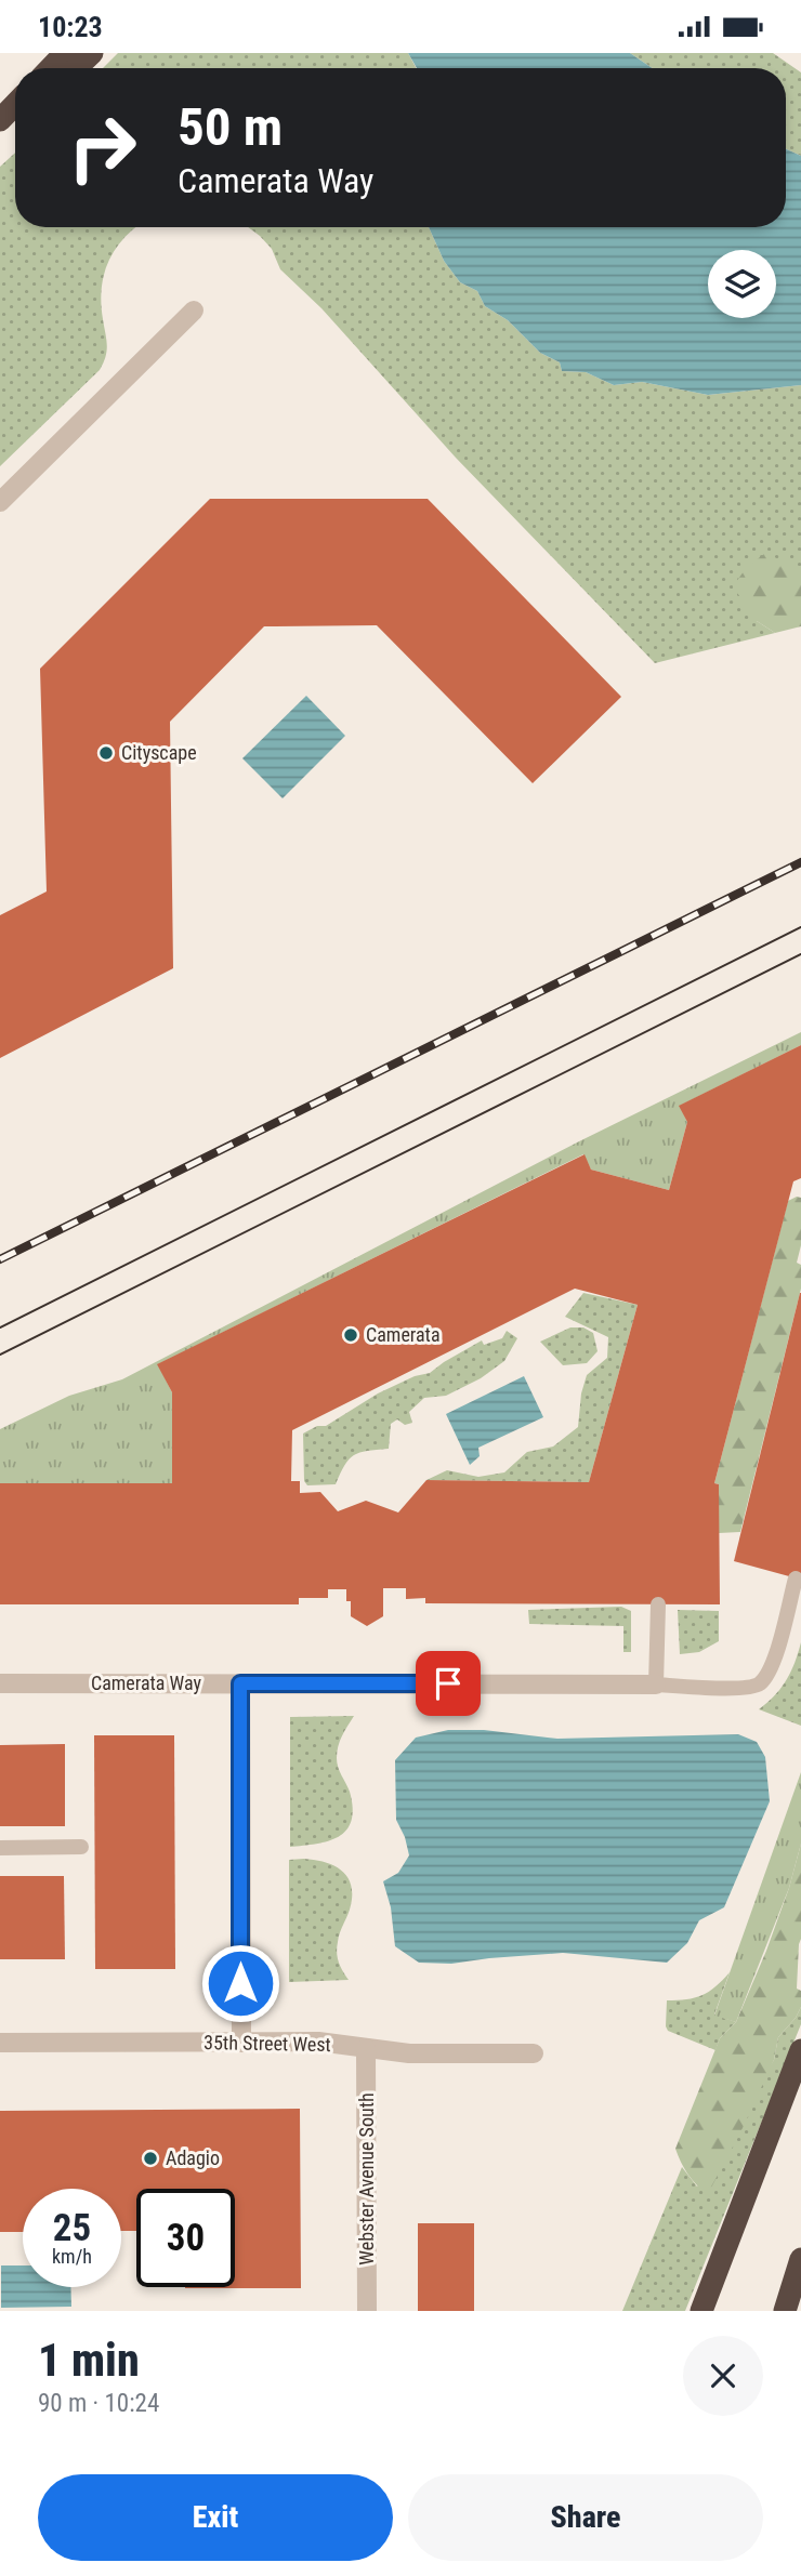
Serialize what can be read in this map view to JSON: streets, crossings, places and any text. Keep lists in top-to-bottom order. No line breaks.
{"streets":{"street":["Camerata Way","35th Street West","Webster Avenue South"]},"crossings":[["35th Street West","Webster Avenue South"]],"places":["Cityscape","Camerata","Adagio"],"page":{"status":"10:23","turn":["50 m","Camerata Way"],"speed":"25 km/h","limit":"30","heading":["1 min","90 m · 10:24"],"buttons":["Exit","Share"]}}
